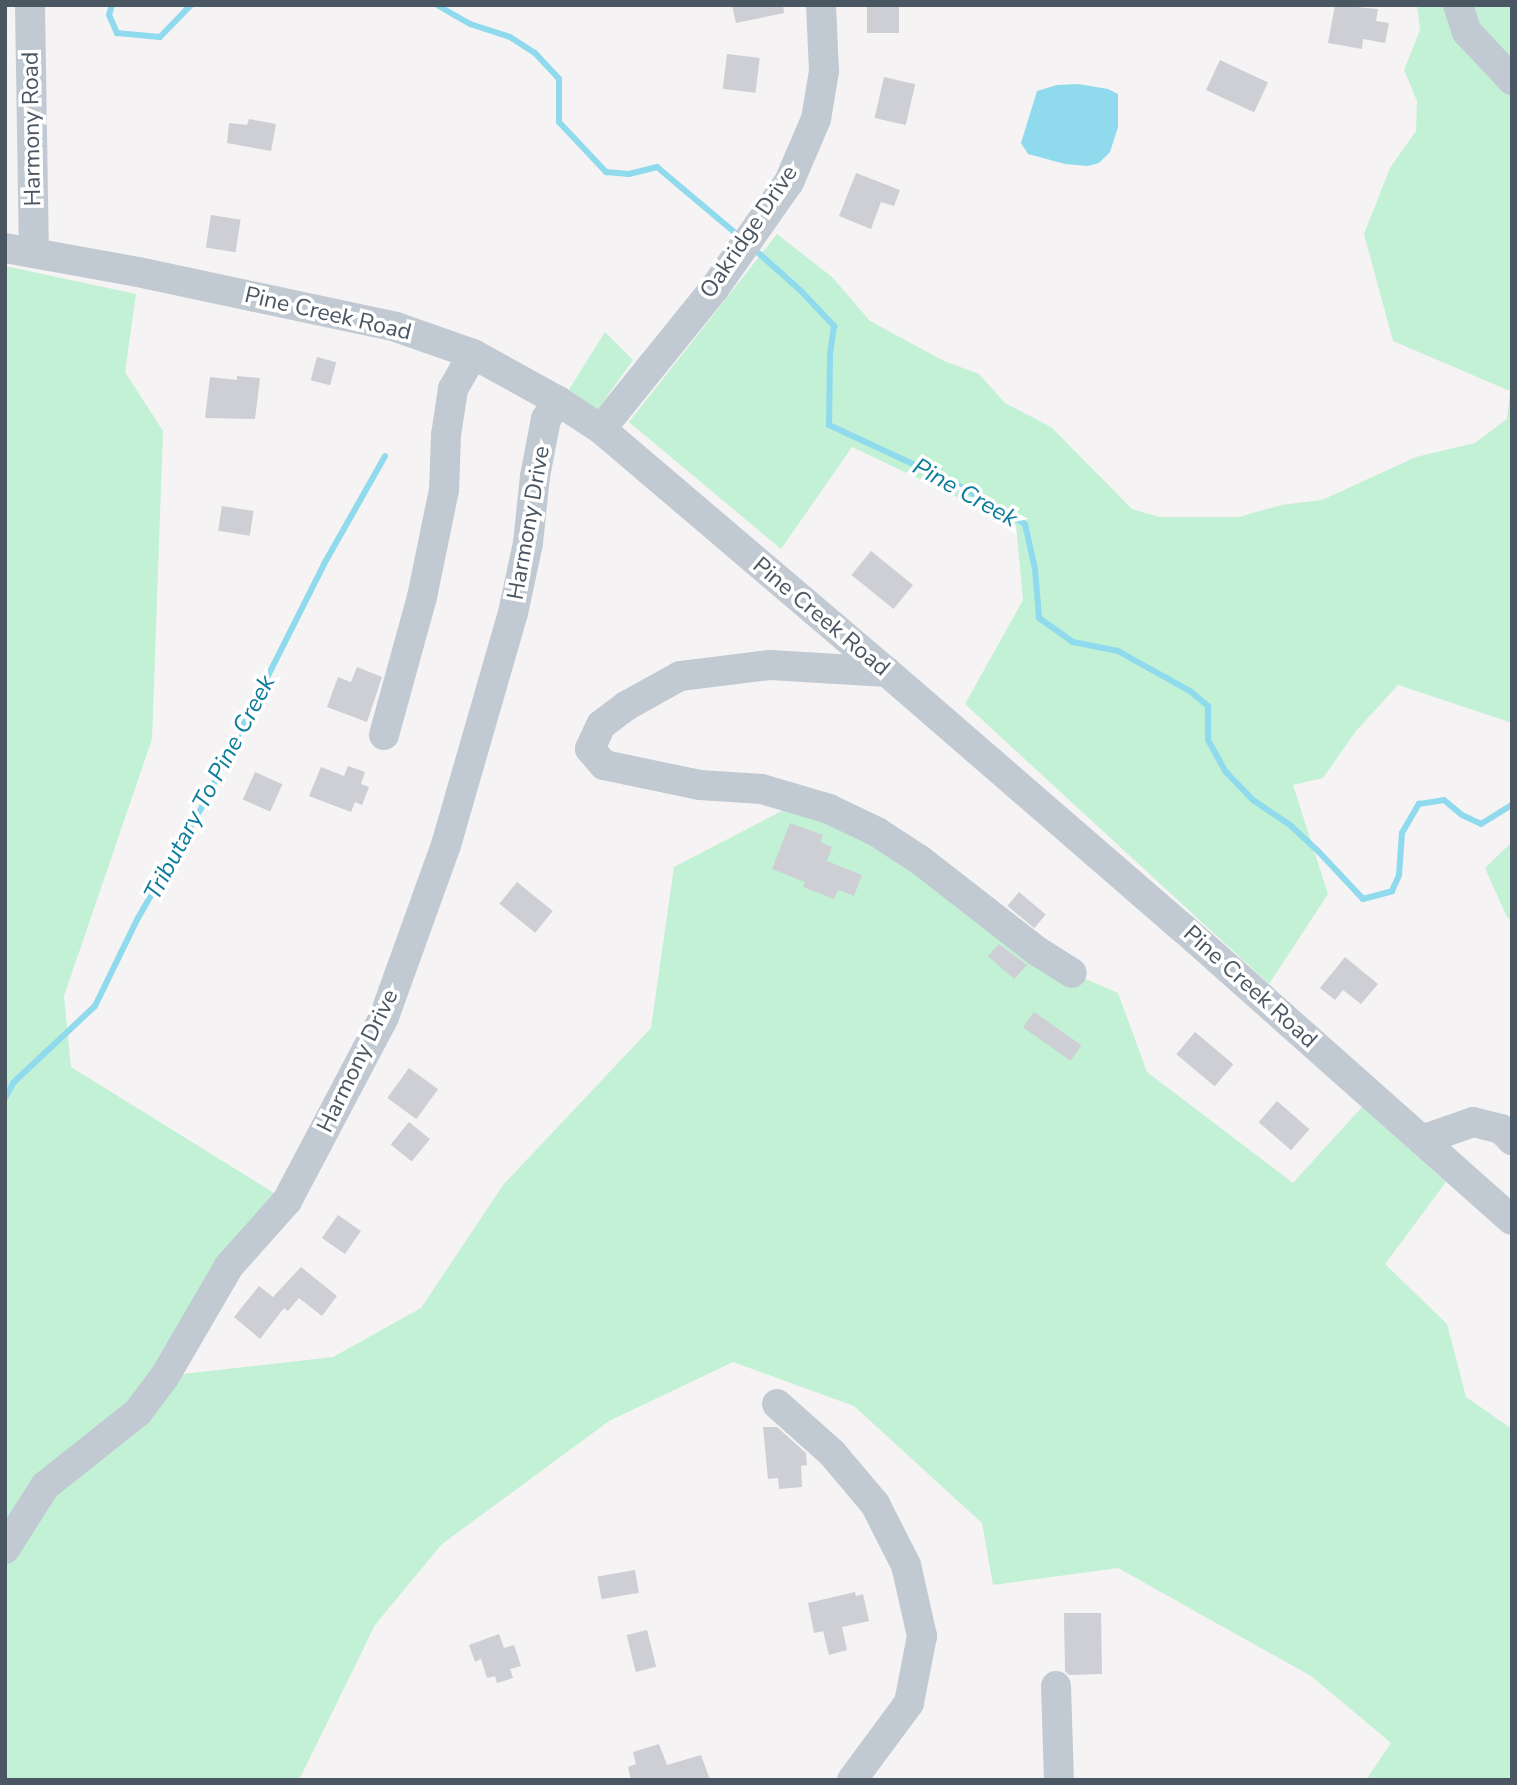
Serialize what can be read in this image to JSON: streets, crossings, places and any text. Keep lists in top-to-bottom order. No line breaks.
{"streets":{"street":["Harmony Road","Oakridge Drive","Pine Creek Road","Harmony Drive"]},"crossings":[["Harmony Road","Pine Creek Road"],["Oakridge Drive","Pine Creek Road"],["Pine Creek Road","Harmony Drive"]],"water":["Pine Creek","Tributary To Pine Creek"]}
